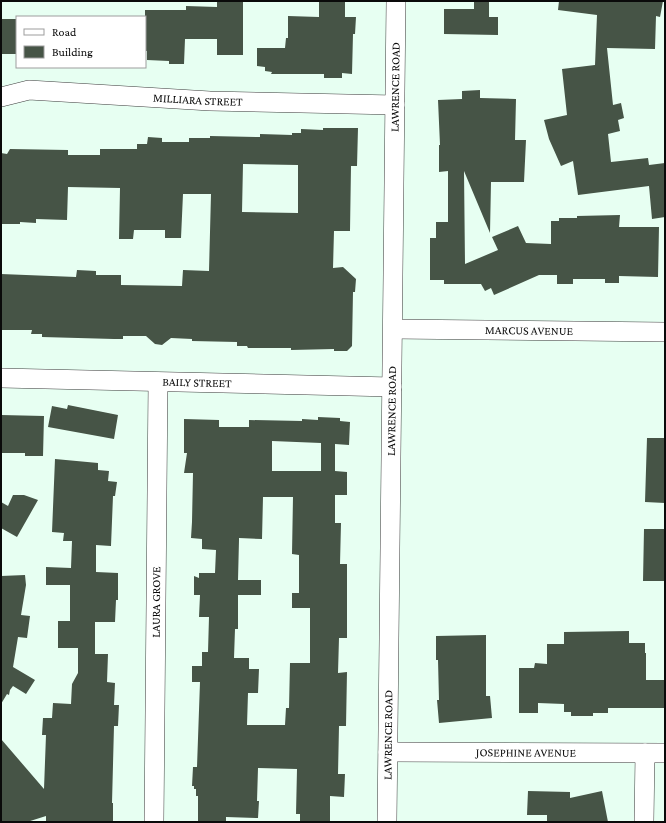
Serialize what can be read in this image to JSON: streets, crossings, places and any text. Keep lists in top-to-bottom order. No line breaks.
{"streets":{"street":["LAWRENCE ROAD","MILLIARA STREET","MARCUS AVENUE","BAILY STREET","LAURA GROVE","JOSEPHINE AVENUE"]},"crossings":[["LAWRENCE ROAD","MILLIARA STREET"],["LAWRENCE ROAD","MARCUS AVENUE"],["LAWRENCE ROAD","BAILY STREET"],["LAWRENCE ROAD","JOSEPHINE AVENUE"],["BAILY STREET","LAURA GROVE"]],"legend":["Road","Building"]}
